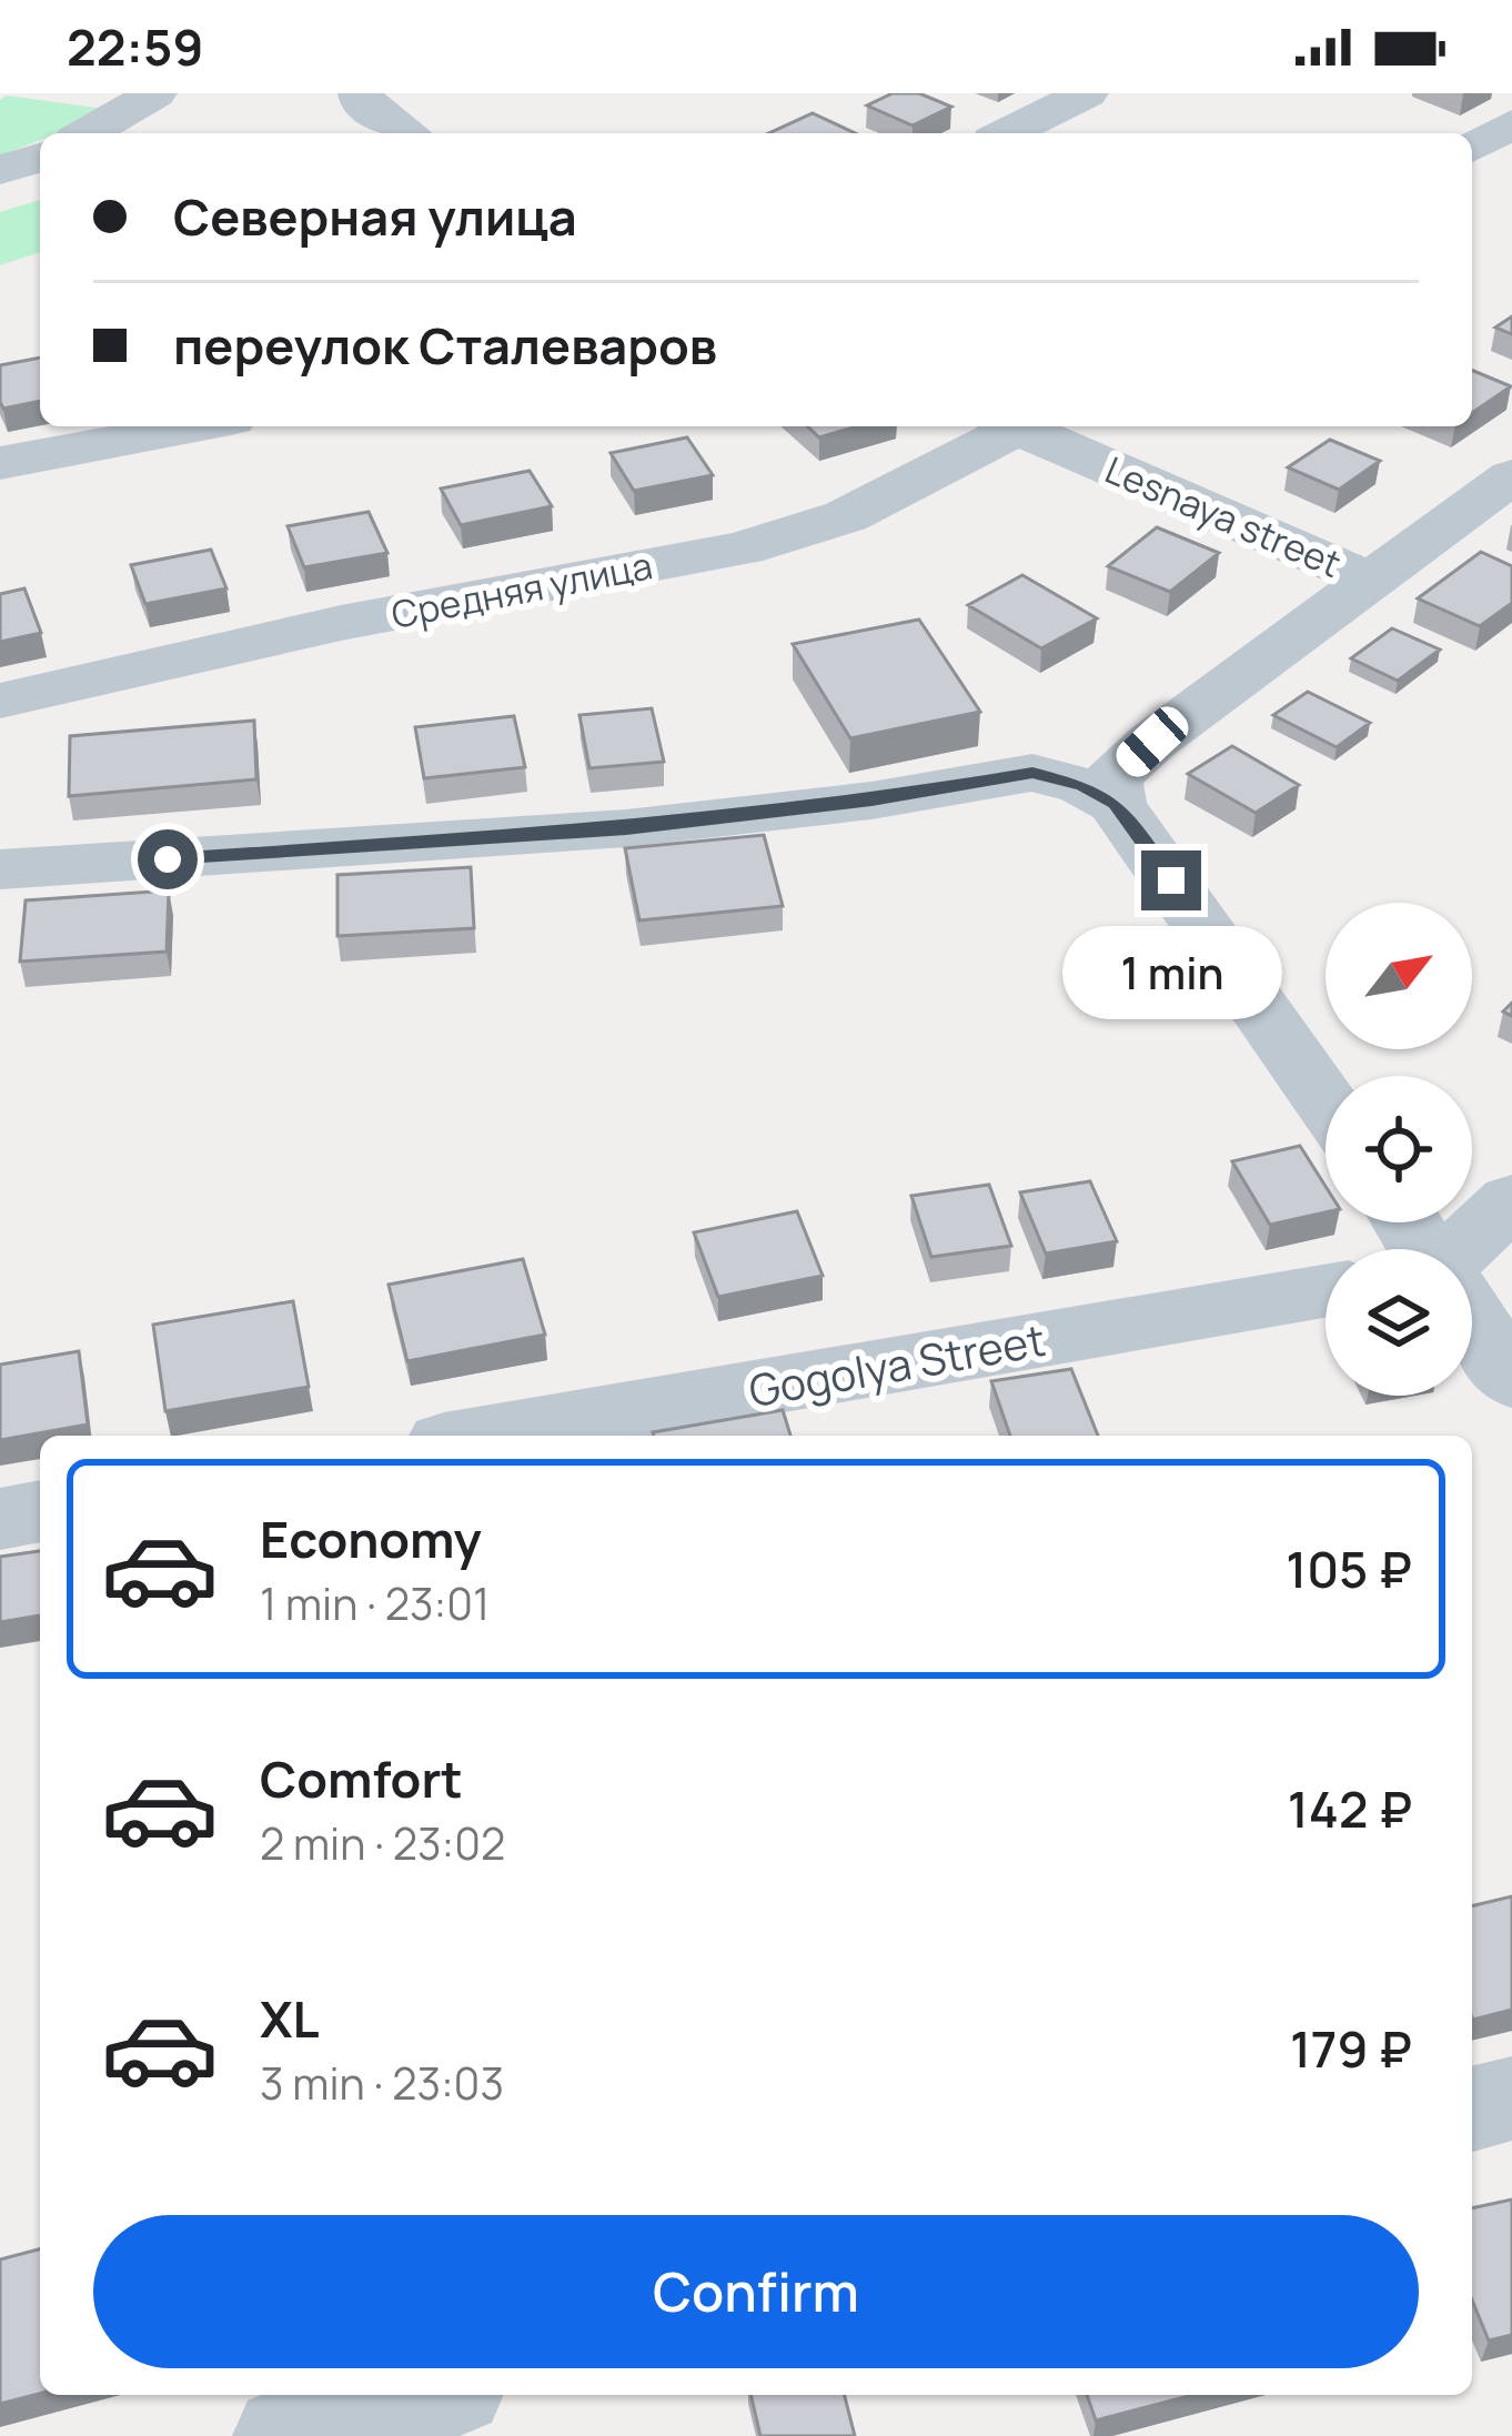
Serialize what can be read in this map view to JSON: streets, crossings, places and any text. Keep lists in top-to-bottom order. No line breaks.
{"streets":{"street":["Lesnaya street","Средняя улица","Gogolya Street"]},"north":"top right","page":{"status":"22:59","banner":["Северная улица","переулок Сталеваров"],"bubble":"1 min","list":[{"name":"Economy","note":"1 min · 23:01","value":"105 ₽"},{"name":"Comfort","note":"2 min · 23:02","value":"142 ₽"},{"name":"XL","note":"3 min · 23:03","value":"179 ₽"}],"buttons":"Confirm"}}
